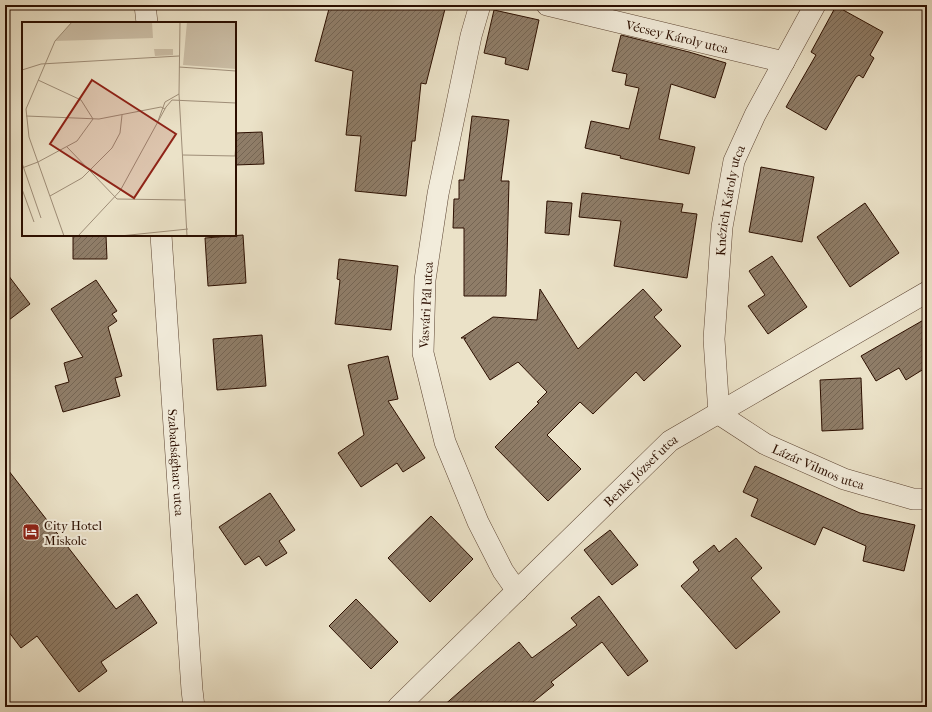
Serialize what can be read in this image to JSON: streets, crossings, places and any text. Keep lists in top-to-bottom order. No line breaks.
{"streets":{"street":["Vécsey Károly utca","Knézich Károly utca","Vasvári Pál utca","Szabadságharc utca","Lázár Vilmos utca","Benke József utca"]},"crossings":[["Vécsey Károly utca","Knézich Károly utca"],["Knézich Károly utca","Lázár Vilmos utca"],["Knézich Károly utca","Benke József utca"],["Vasvári Pál utca","Benke József utca"],["Lázár Vilmos utca","Benke József utca"]],"places":{"hotel":["City Hotel Miskolc"]}}
